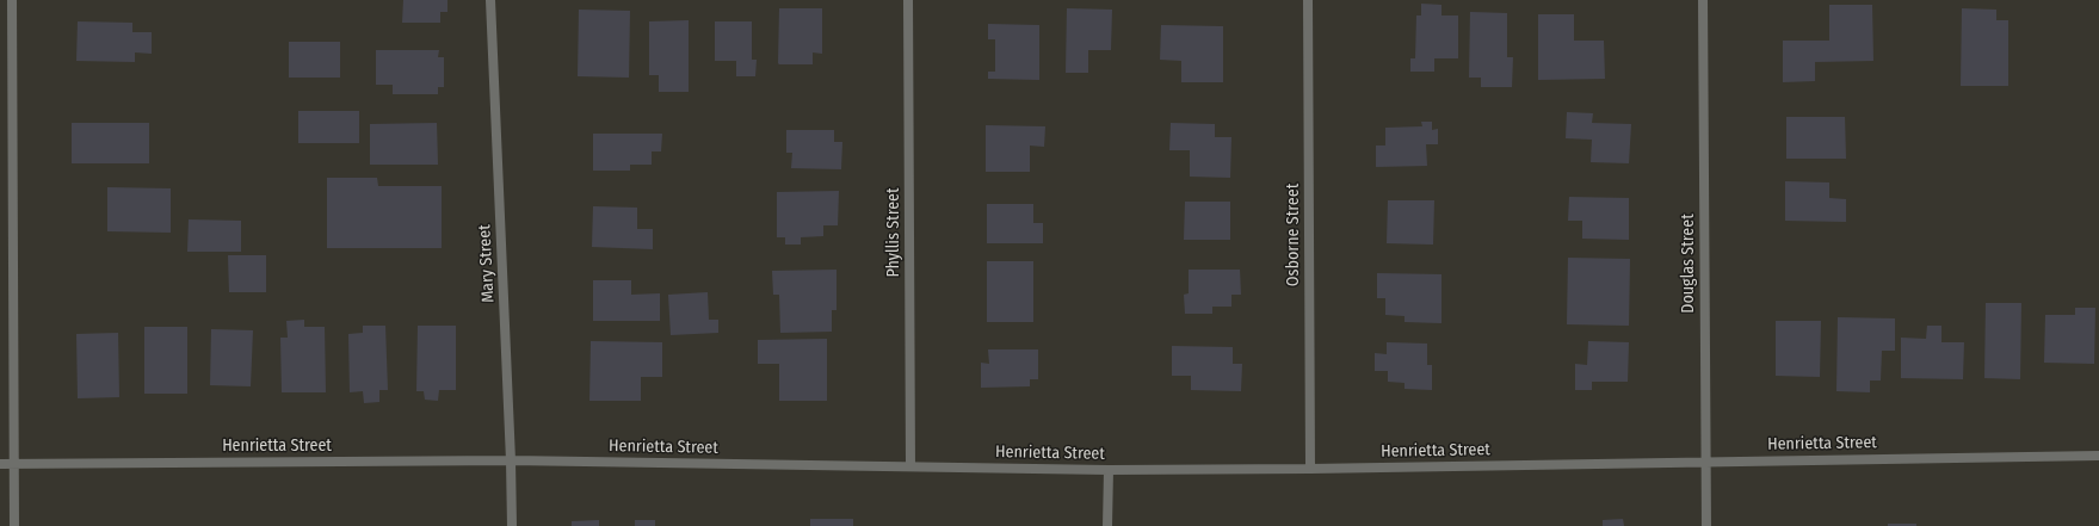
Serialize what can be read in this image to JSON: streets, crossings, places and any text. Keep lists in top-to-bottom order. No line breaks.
{"streets":{"street":["Phyllis Street","Osborne Street","Mary Street","Douglas Street","Henrietta Street"]},"crossings":[["Phyllis Street","Henrietta Street"],["Osborne Street","Henrietta Street"],["Mary Street","Henrietta Street"],["Douglas Street","Henrietta Street"]]}
